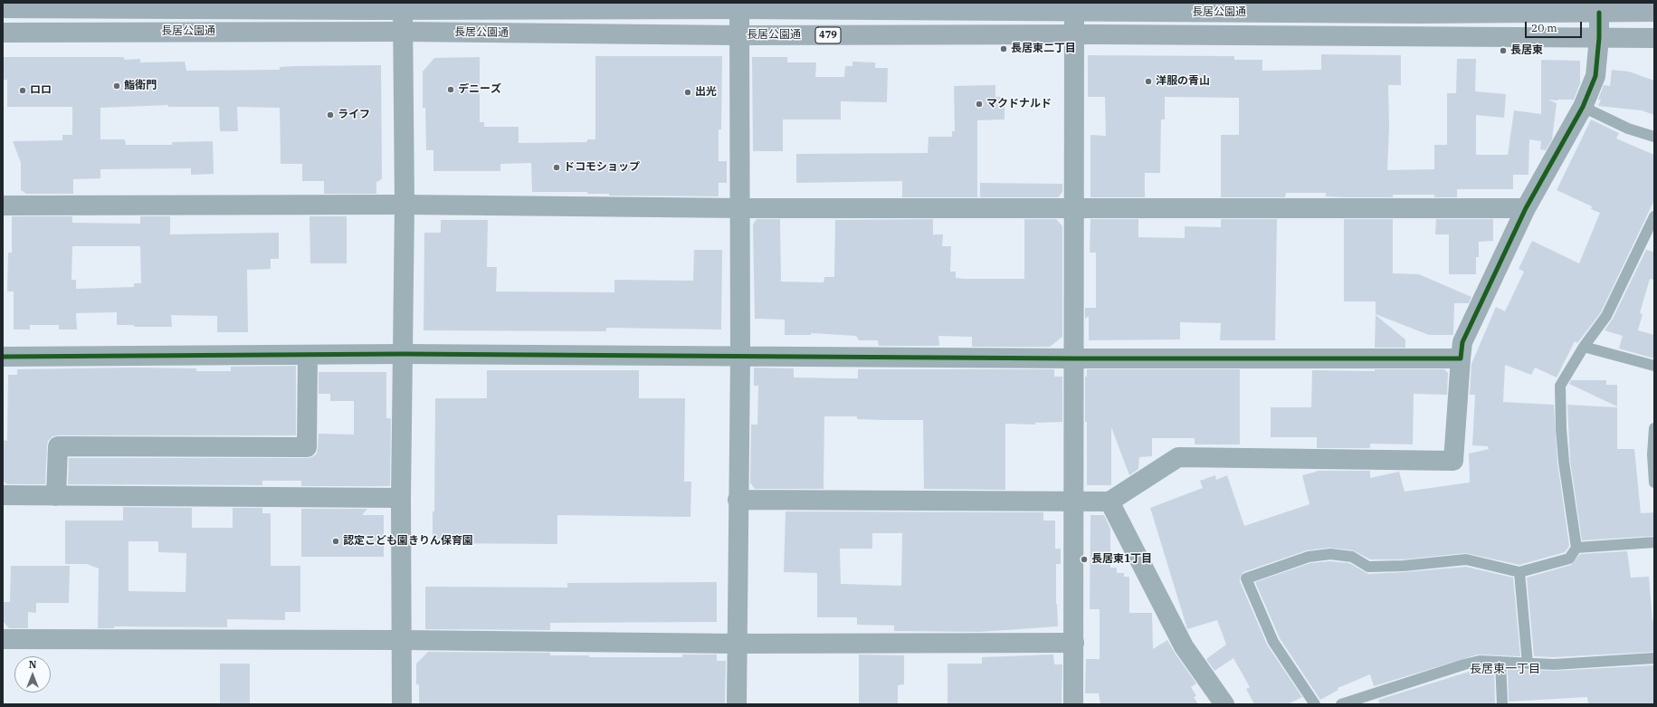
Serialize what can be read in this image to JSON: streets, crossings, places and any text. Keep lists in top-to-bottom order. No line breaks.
{"streets":{"highway":["長居公園通","479"]},"districts":["長居東一丁目"],"places":["長居東二丁目","長居東","洋服の青山","鮨衛門","デニーズ","ロロ","出光","マクドナルド","ライフ","ドコモショップ","認定こども園きりん保育園","長居東1丁目"],"scale_bar":"20 m","north":"top"}
